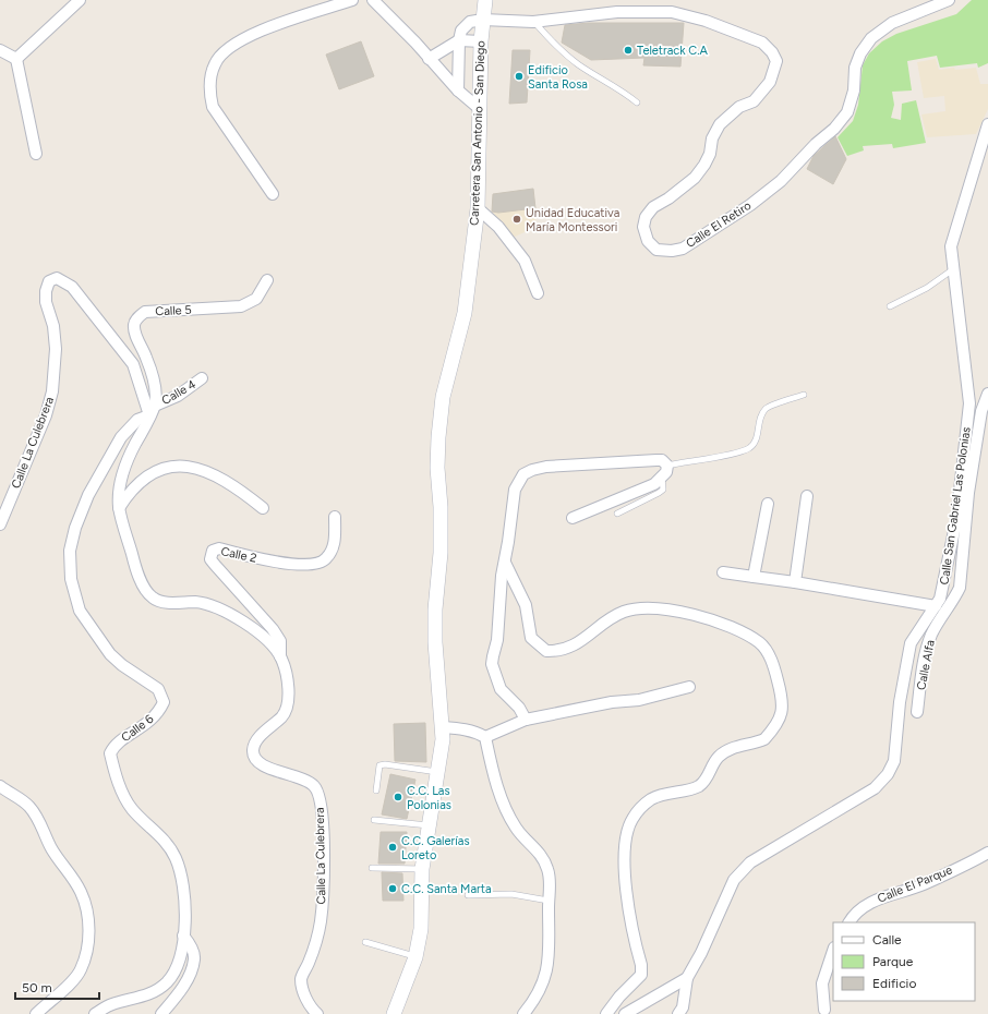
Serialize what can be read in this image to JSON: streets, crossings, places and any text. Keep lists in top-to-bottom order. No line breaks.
{"streets":{"street":["Carretera San Antonio - San Diego","Calle El Retiro","Calle 5","Calle 4","Calle La Culebrera","Calle San Gabriel Las Polonias","Calle 2","Calle Alfa","Calle 6","Calle El Parque"]},"crossings":[["Carretera San Antonio - San Diego","Calle El Retiro"],["Calle 5","Calle 4"],["Calle 5","Calle La Culebrera"],["Calle 5","Calle 6"],["Calle 4","Calle La Culebrera"],["Calle 4","Calle 6"],["Calle La Culebrera","Calle 2"],["Calle La Culebrera","Calle 6"]],"places":["Teletrack C.A","Edificio Santa Rosa","Unidad Educativa María Montessori","C.C. Las Polonias","C.C. Galerías Loreto","C.C. Santa Marta"],"legend":["Calle","Parque","Edificio"],"scale_bar":"50 m"}
